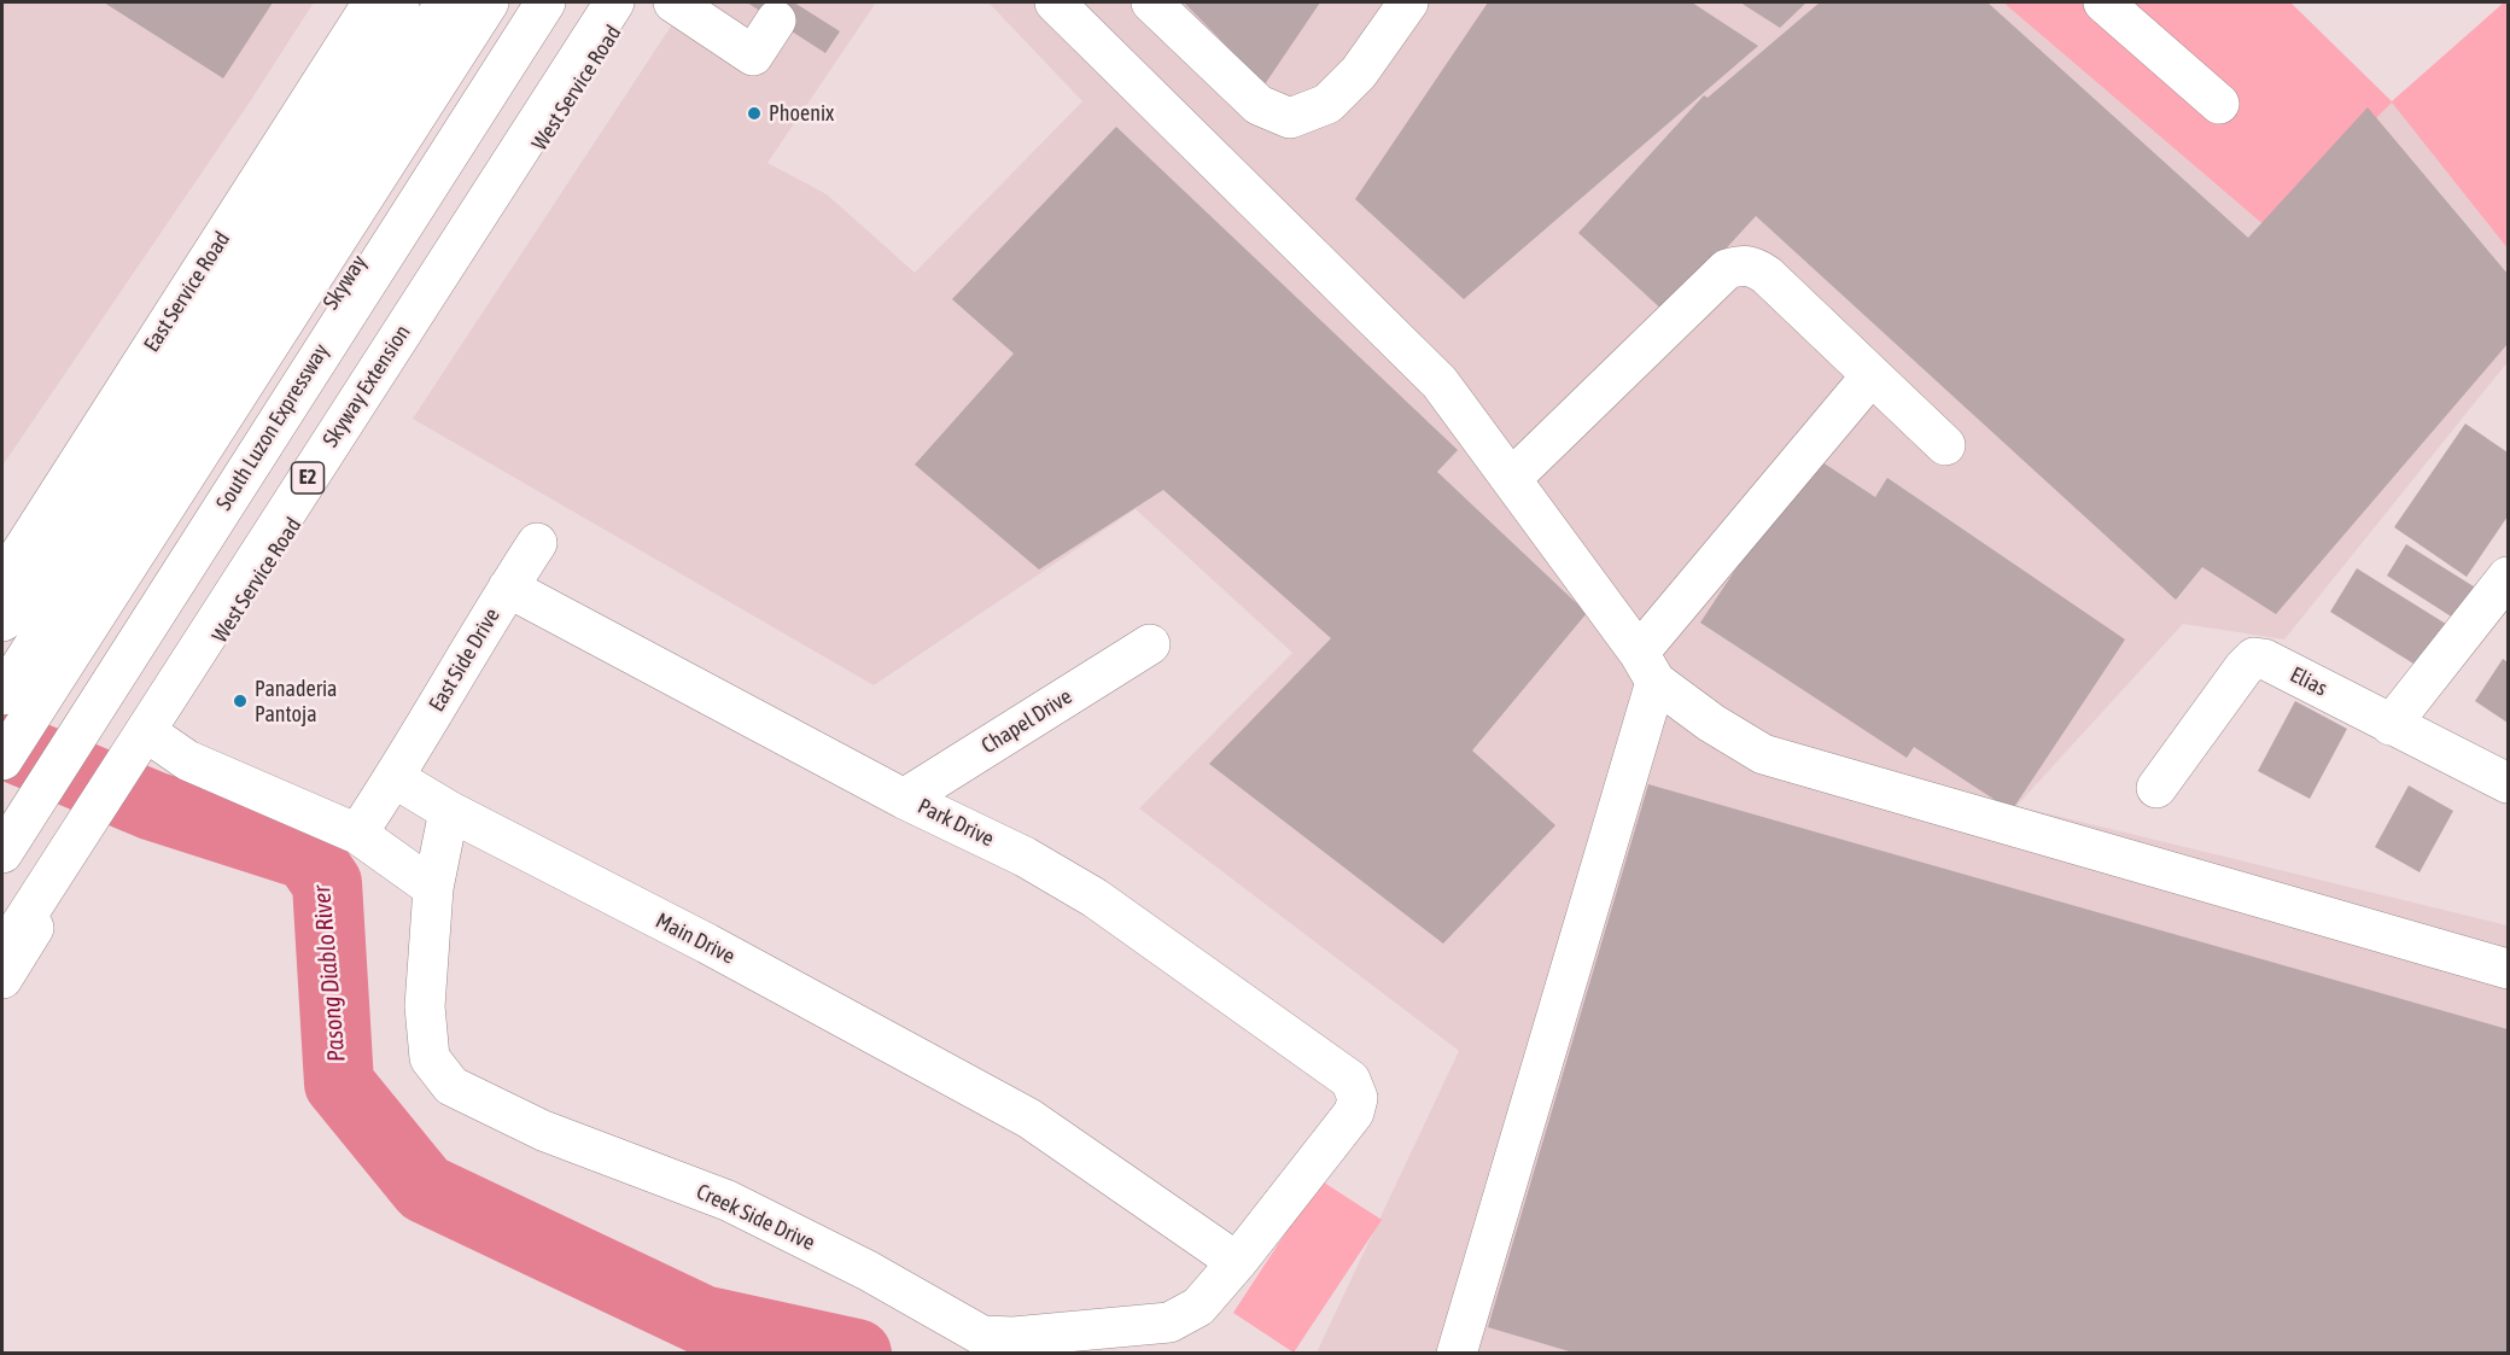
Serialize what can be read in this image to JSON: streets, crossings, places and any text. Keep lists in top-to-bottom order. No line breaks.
{"streets":{"main road":["West Service Road","Skyway","East Service Road","Skyway Extension","South Luzon Expressway","E2","East Side Drive","Elias","Chapel Drive","Park Drive","Main Drive","Creek Side Drive"]},"crossings":[["East Side Drive","Park Drive"],["East Side Drive","Main Drive"],["Chapel Drive","Park Drive"],["Park Drive","Creek Side Drive"],["Main Drive","Creek Side Drive"]],"water":["Pasong Diablo River"],"places":["Phoenix","Panaderia Pantoja"]}
